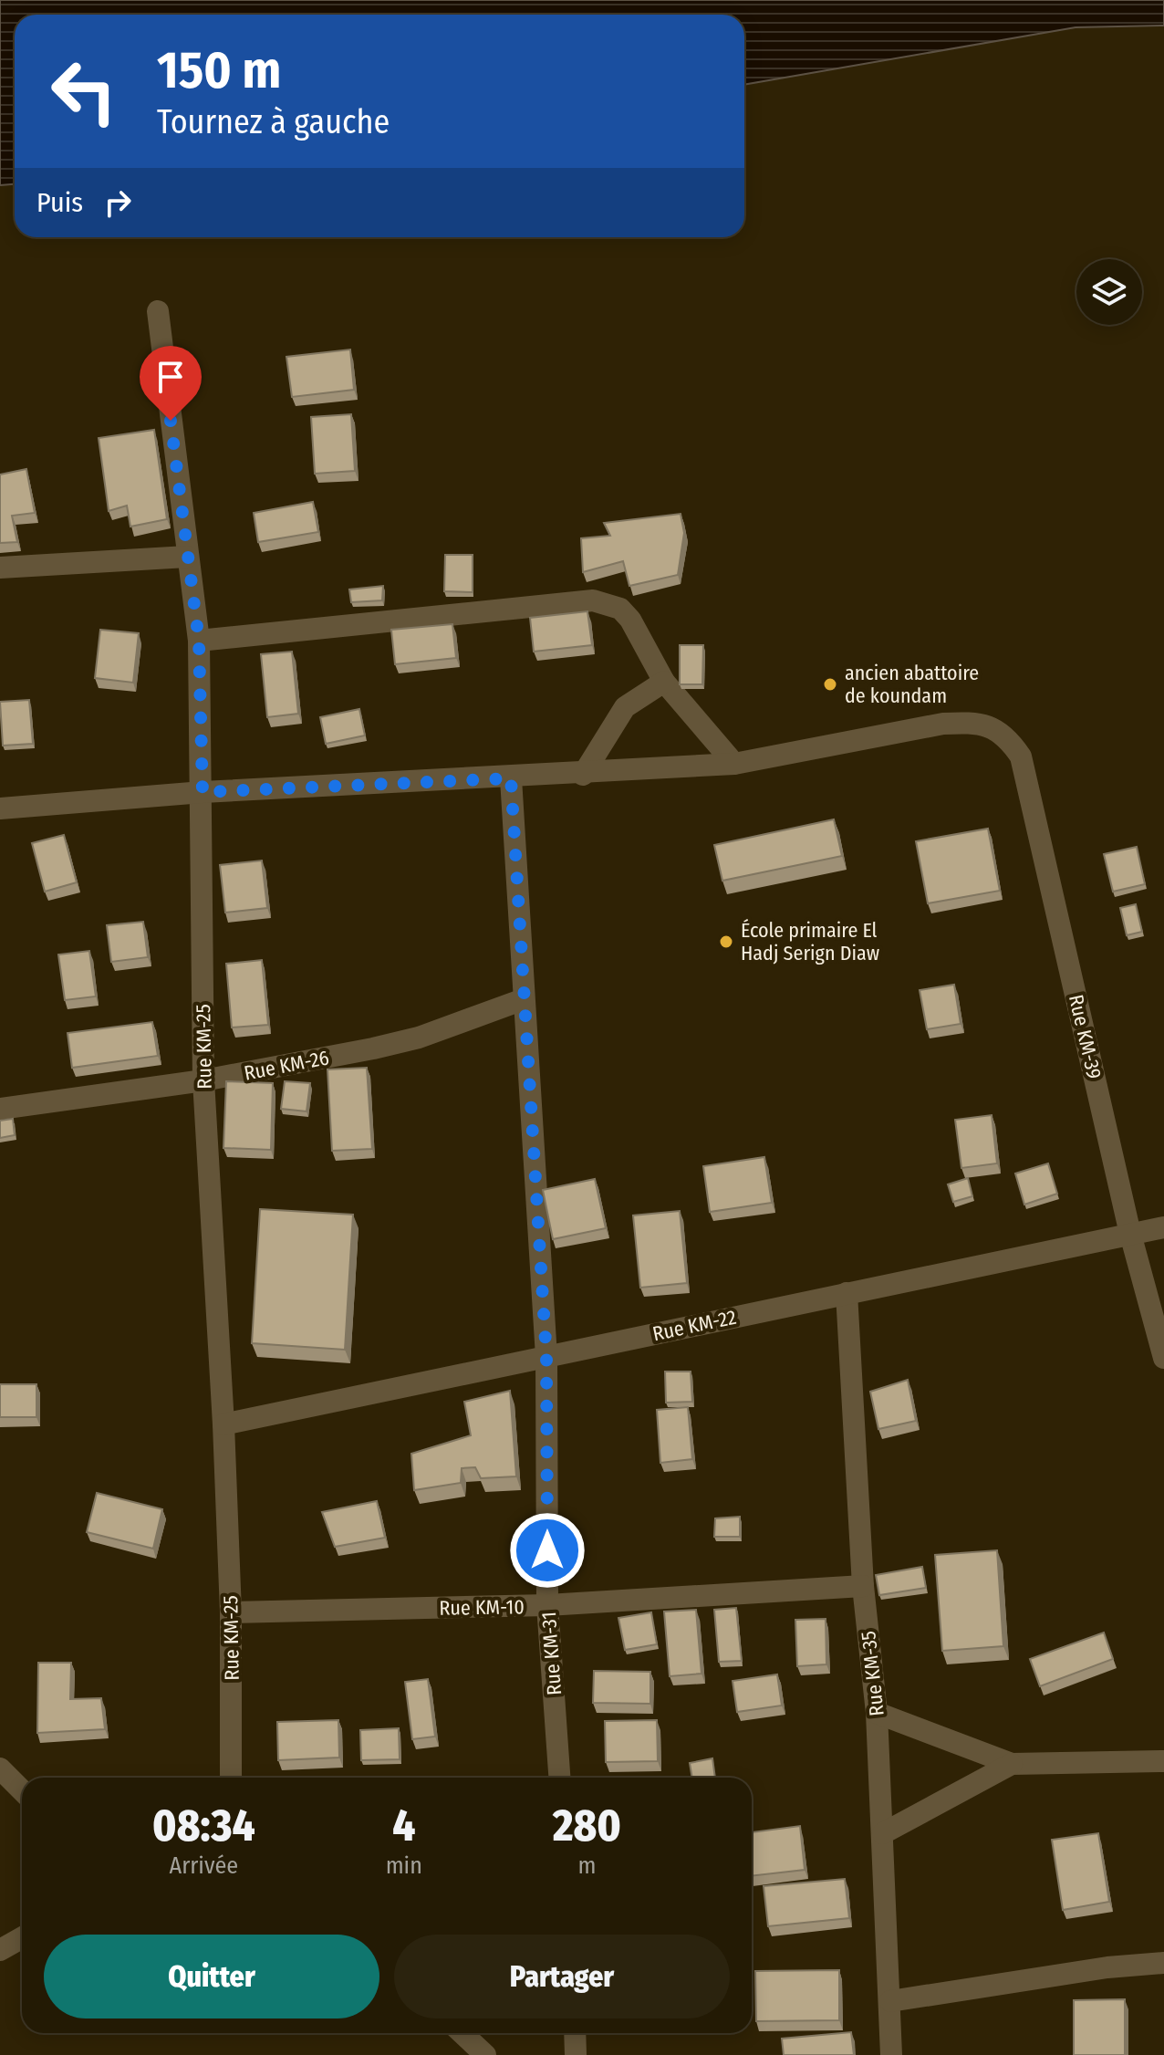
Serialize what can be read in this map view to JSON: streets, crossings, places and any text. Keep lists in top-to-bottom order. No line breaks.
{"streets":{"street":["Rue KM-39","Rue KM-25","Rue KM-26","Rue KM-22","Rue KM-10","Rue KM-31","Rue KM-35"]},"crossings":[["Rue KM-39","Rue KM-22"],["Rue KM-25","Rue KM-26"],["Rue KM-25","Rue KM-22"],["Rue KM-25","Rue KM-10"],["Rue KM-26","Rue KM-31"],["Rue KM-22","Rue KM-31"],["Rue KM-22","Rue KM-35"],["Rue KM-10","Rue KM-31"],["Rue KM-10","Rue KM-35"]],"places":["ancien abattoire de koundam","École primaire El Hadj Serign Diaw"],"page":{"turn":["150 m","Tournez à gauche"],"then":"Puis","eta":["08:34","Arrivée","4","min","280","m"],"buttons":["Quitter","Partager"]}}
